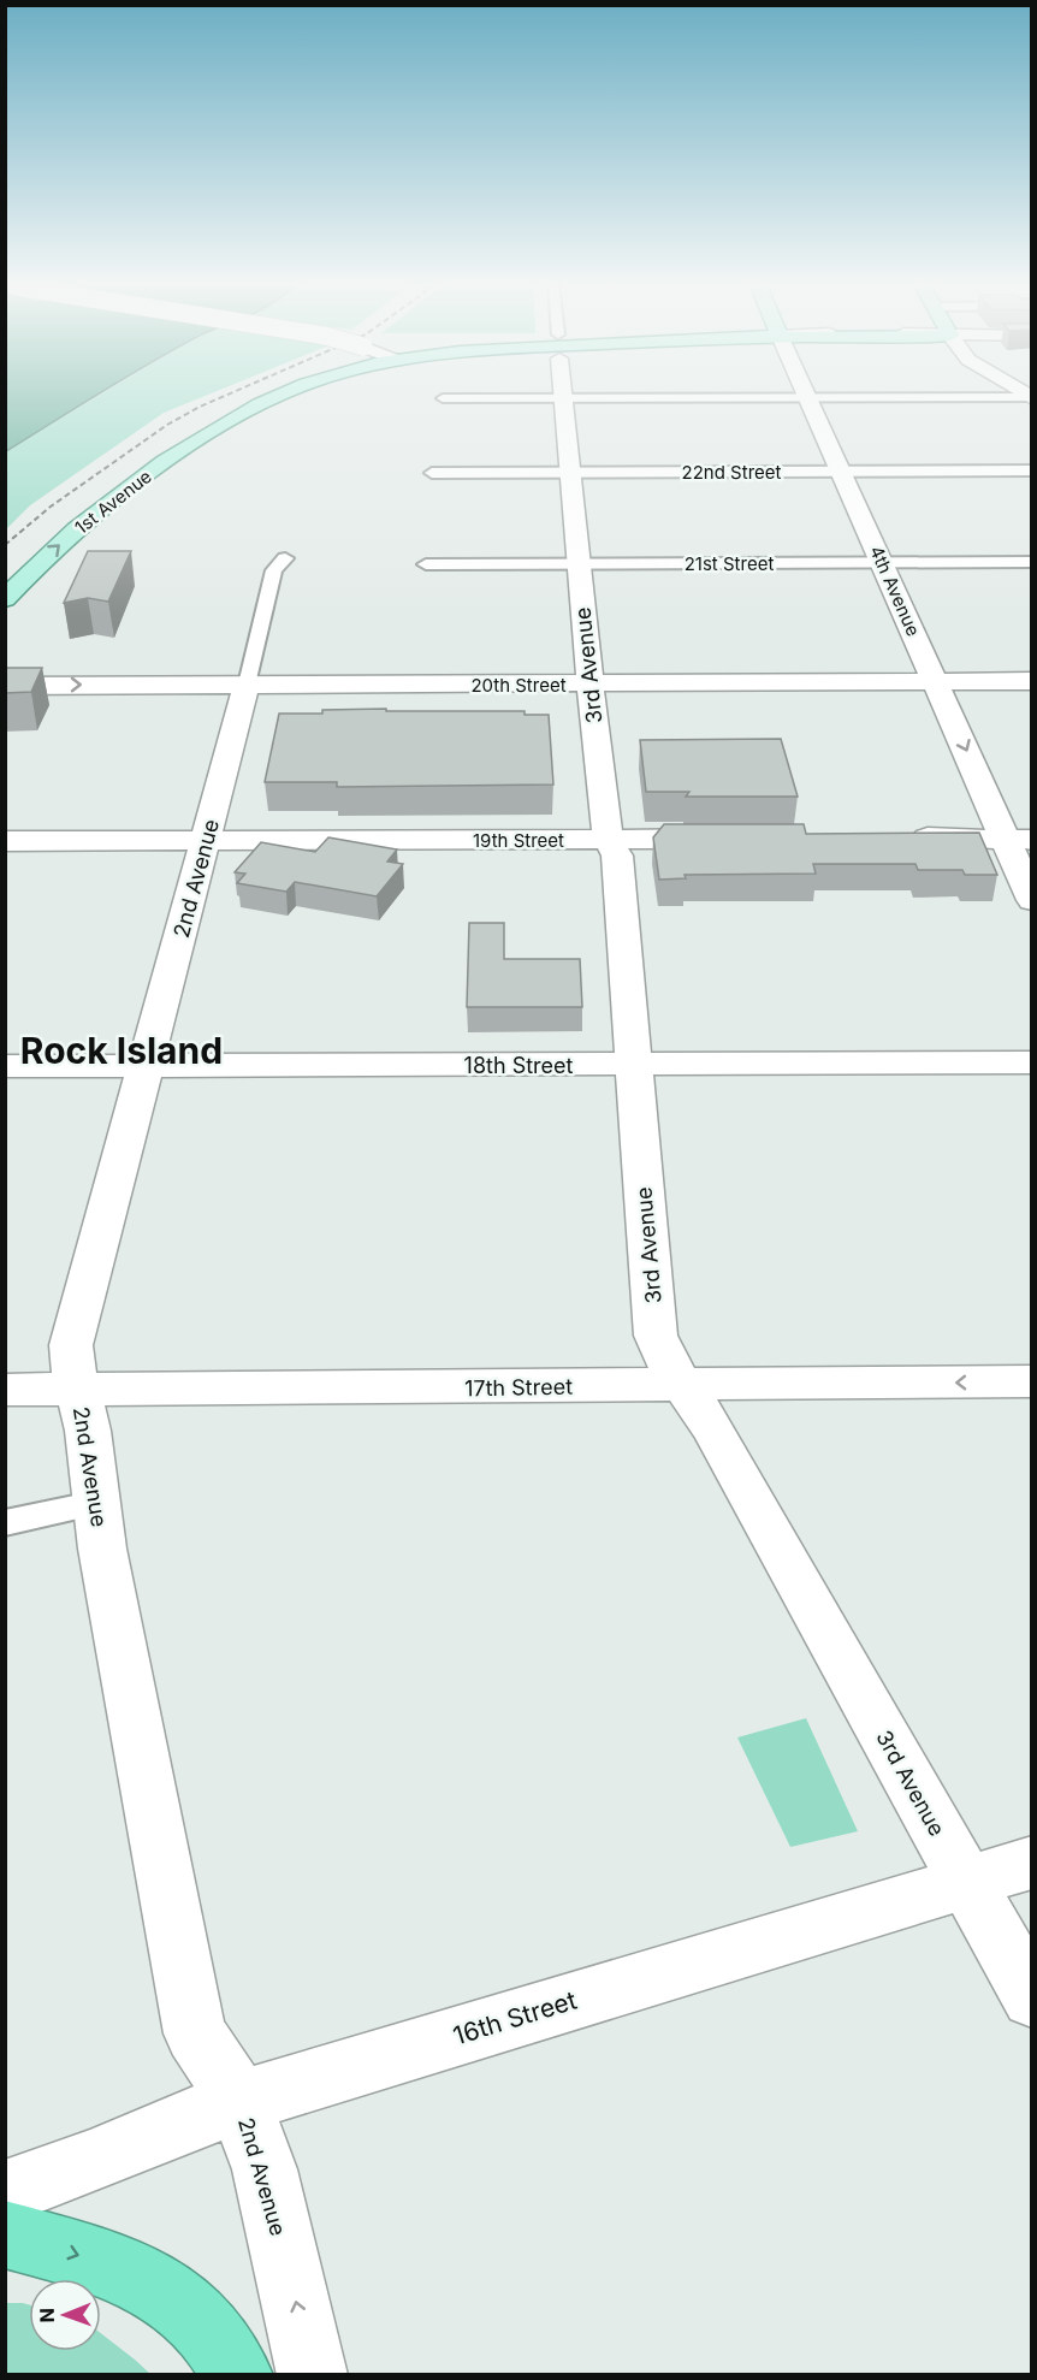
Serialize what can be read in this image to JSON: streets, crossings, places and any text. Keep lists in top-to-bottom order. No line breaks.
{"streets":{"main road":["1st Avenue"],"street":["22nd Street","21st Street","4th Avenue","3rd Avenue","20th Street","19th Street","2nd Avenue","18th Street","17th Street","16th Street"]},"crossings":[["22nd Street","4th Avenue"],["22nd Street","3rd Avenue"],["21st Street","4th Avenue"],["21st Street","3rd Avenue"],["4th Avenue","20th Street"],["3rd Avenue","20th Street"],["3rd Avenue","19th Street"],["3rd Avenue","18th Street"],["3rd Avenue","17th Street"],["3rd Avenue","16th Street"],["20th Street","2nd Avenue"],["19th Street","2nd Avenue"],["2nd Avenue","18th Street"],["2nd Avenue","17th Street"],["2nd Avenue","16th Street"]],"districts":["Rock Island"],"north":"left"}
